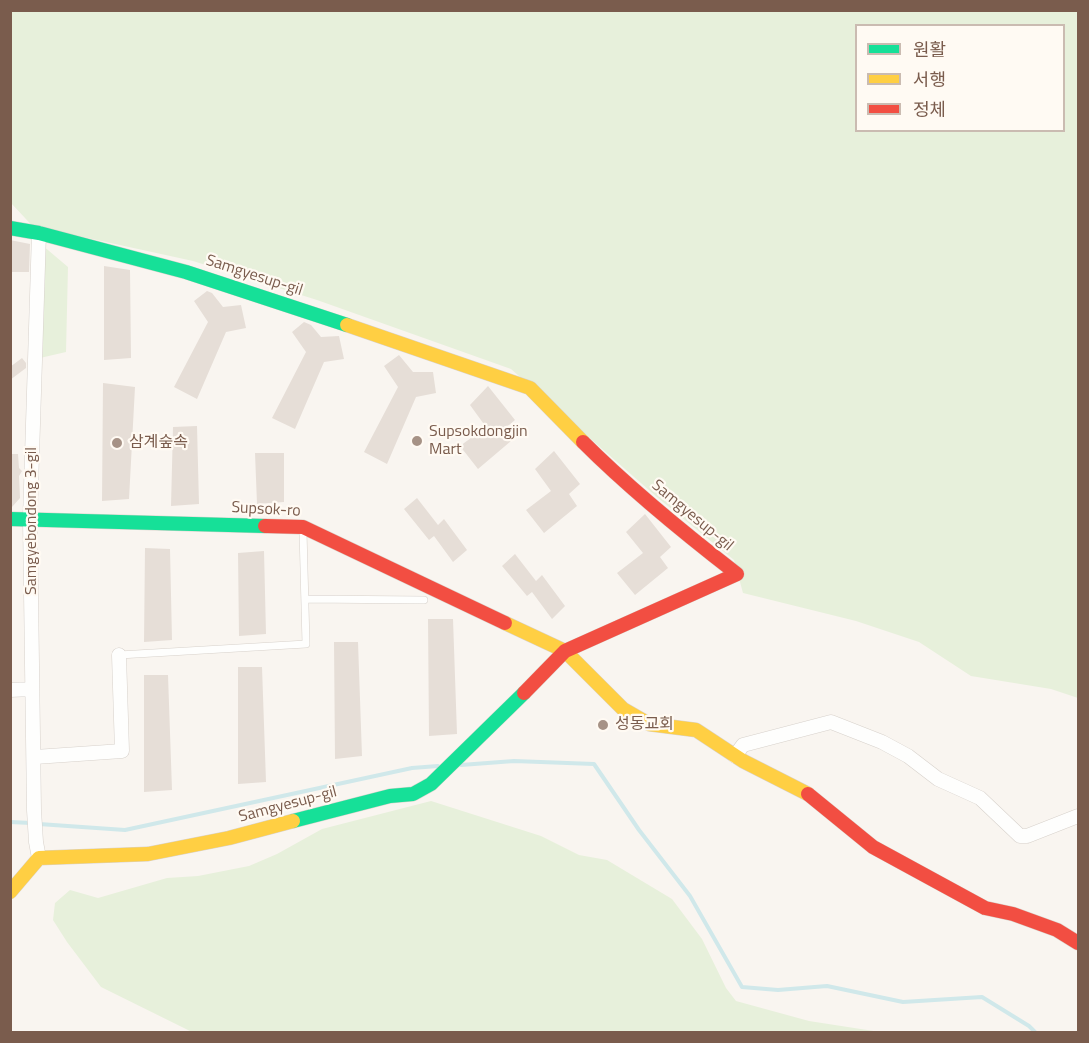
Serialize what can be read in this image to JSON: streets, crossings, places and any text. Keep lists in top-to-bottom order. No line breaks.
{"streets":{"street":["Samgyesup-gil","Supsok-ro","Samgyebondong 3-gil"]},"crossings":[["Samgyesup-gil","Supsok-ro"],["Samgyesup-gil","Samgyebondong 3-gil"],["Supsok-ro","Samgyebondong 3-gil"]],"places":["Supsokdongjin Mart","삼계숲속","성동교회"],"legend":["원활","서행","정체"]}
